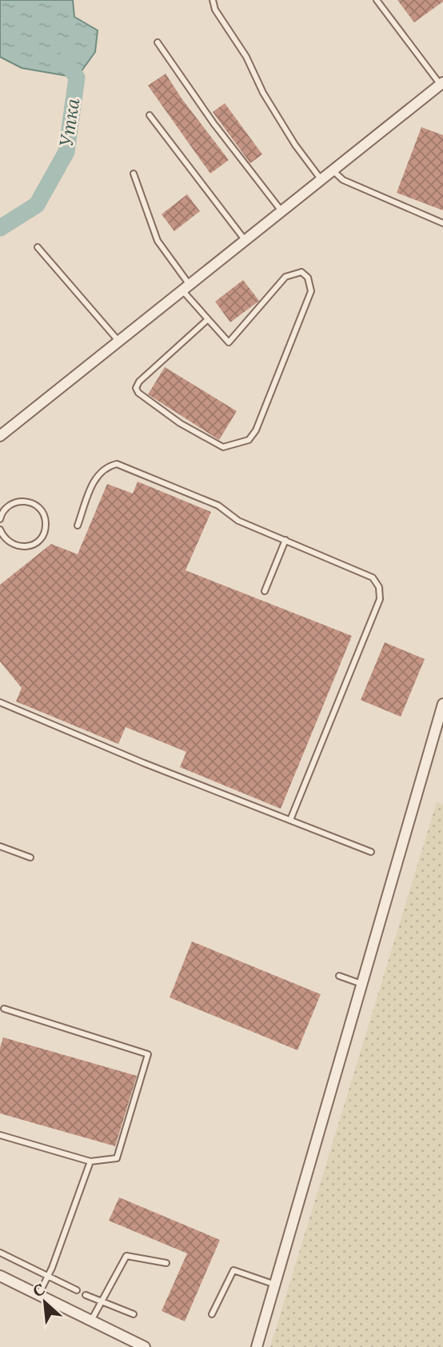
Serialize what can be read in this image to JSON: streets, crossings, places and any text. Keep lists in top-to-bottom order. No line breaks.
{"water":["Утка"],"north":"top left"}
